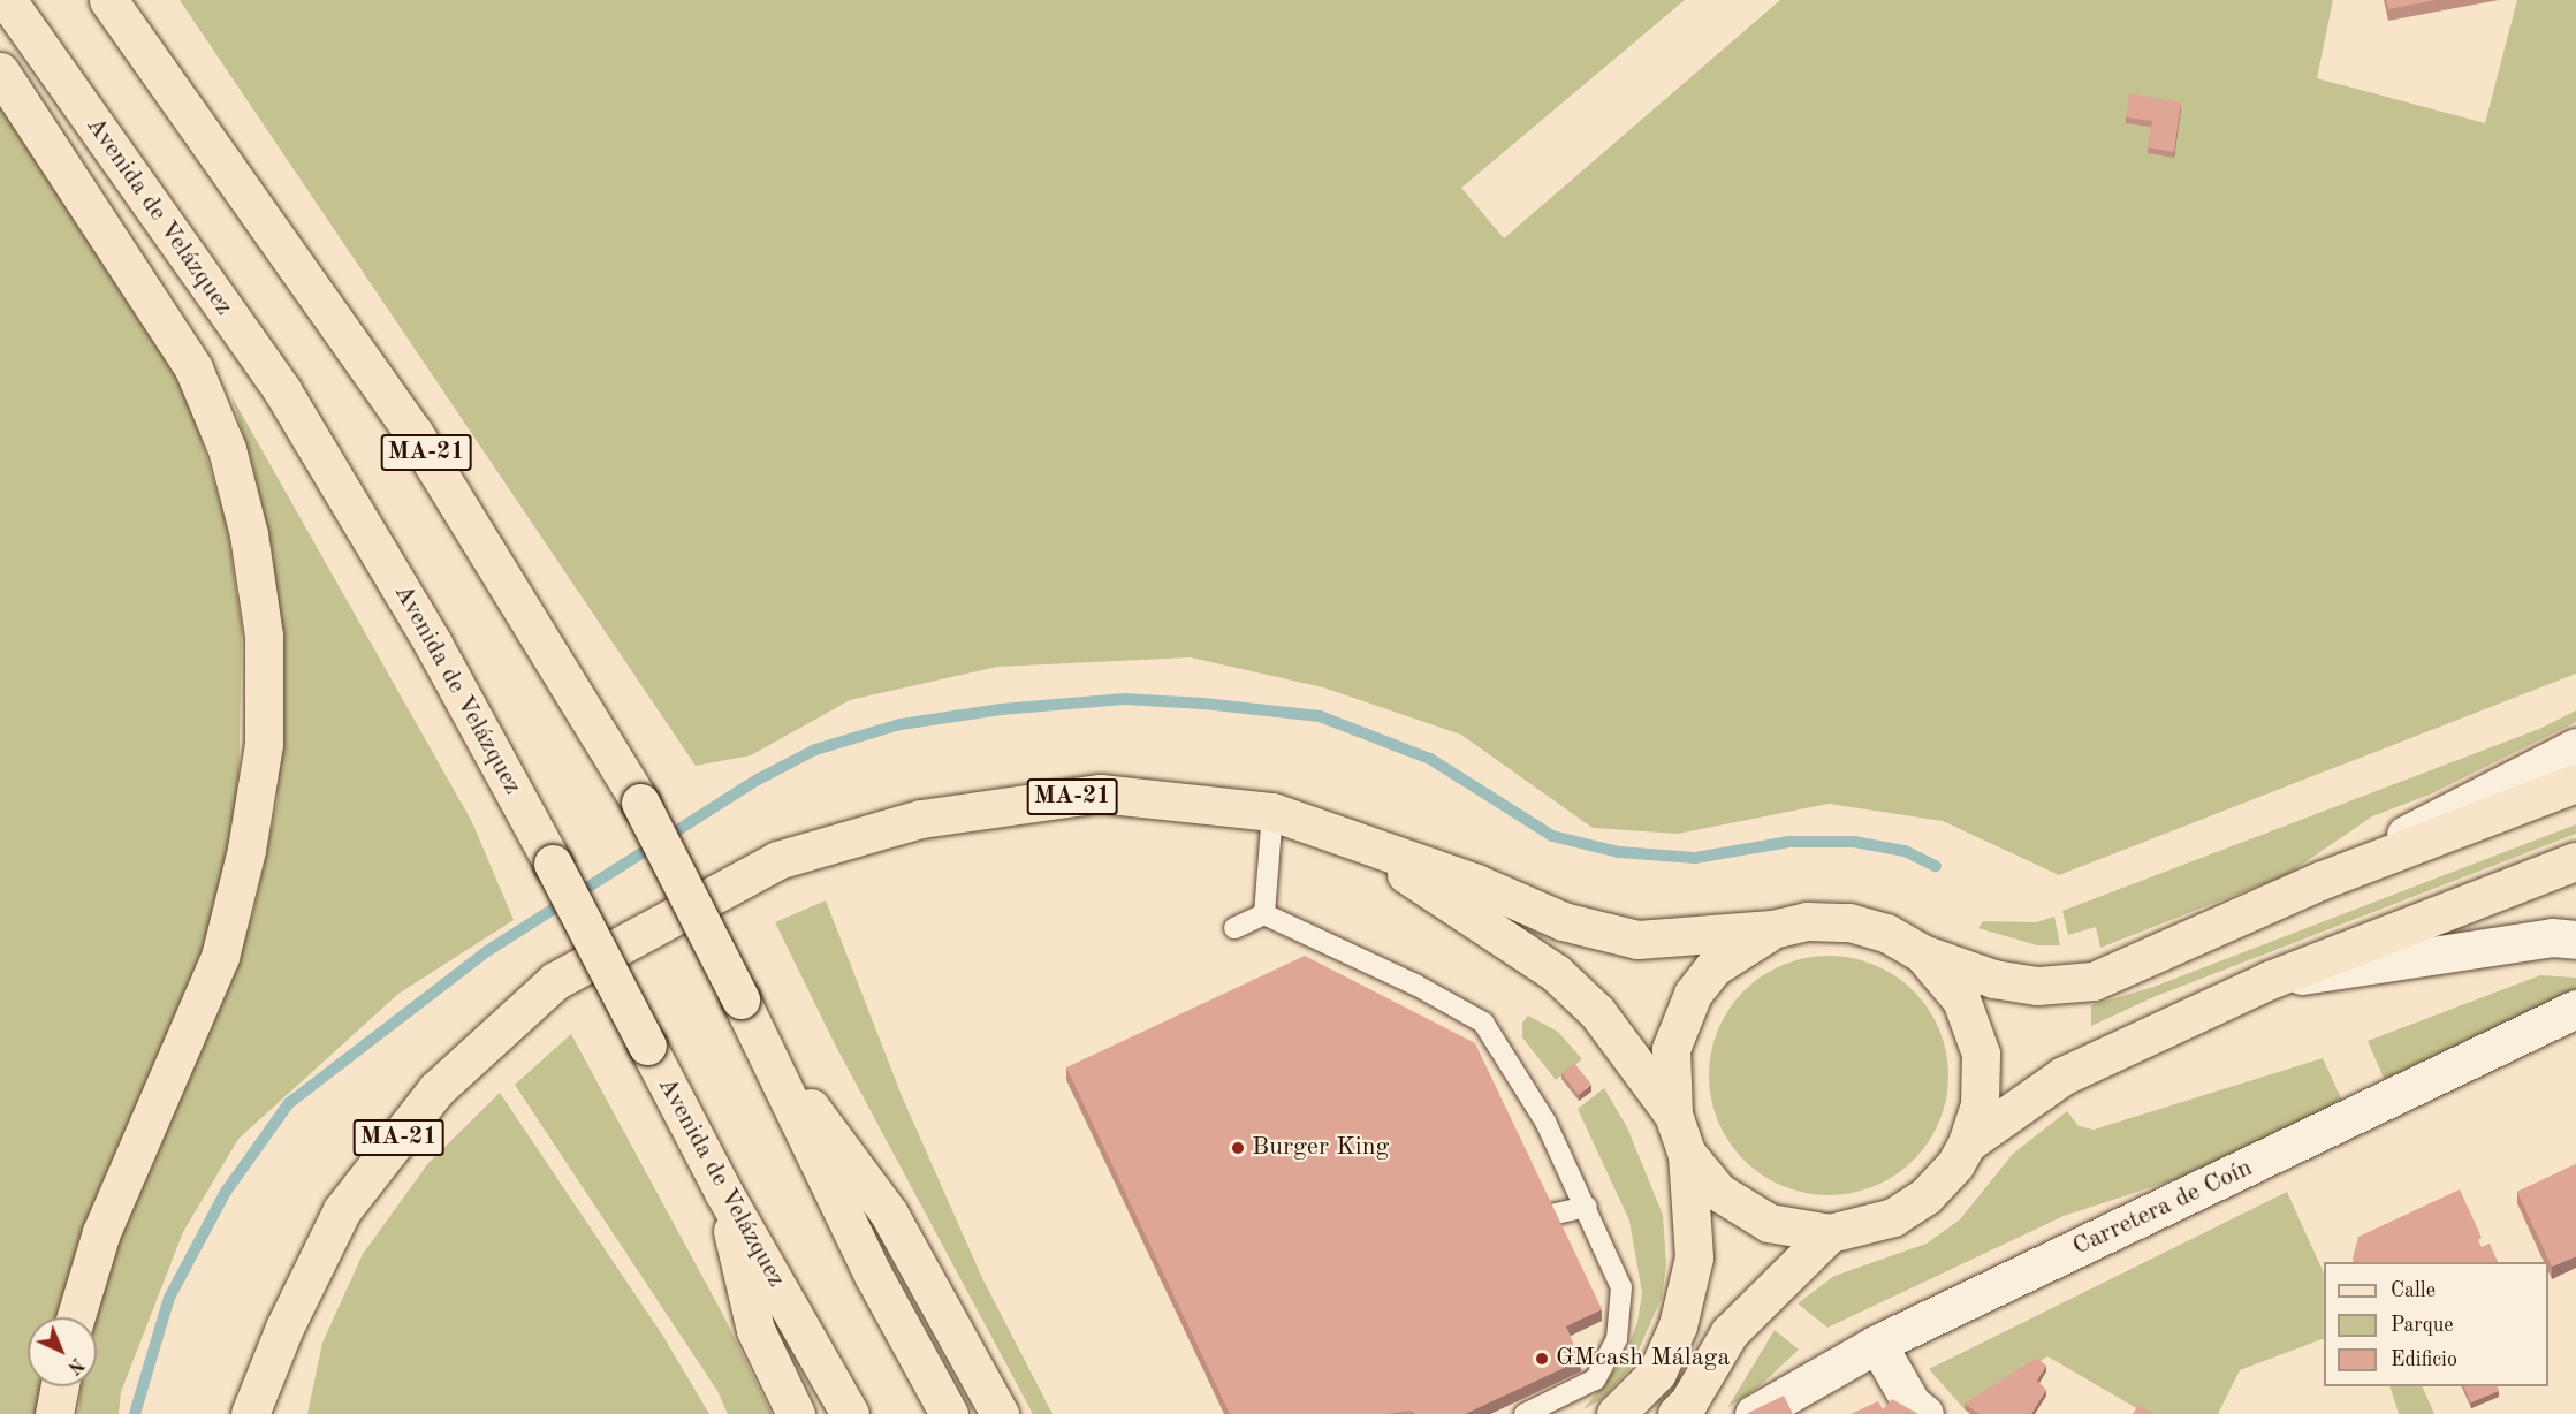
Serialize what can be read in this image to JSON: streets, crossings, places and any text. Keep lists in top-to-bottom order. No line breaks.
{"streets":{"main road":["Avenida de Velázquez","MA-21"],"street":["Carretera de Coín"]},"places":["Burger King","GMcash Málaga"],"legend":["Calle","Parque","Edificio"],"north":"bottom right"}
